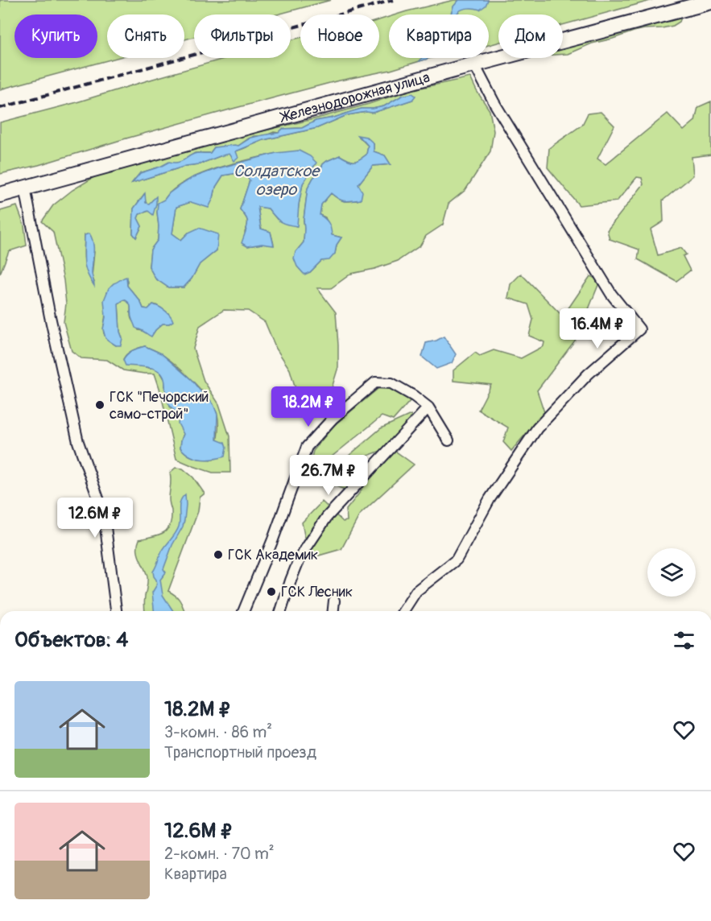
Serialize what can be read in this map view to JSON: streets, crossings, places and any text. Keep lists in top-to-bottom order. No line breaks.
{"streets":{"main road":["Железнодорожная улица"]},"water":["Солдатское озеро"],"places":["ГСК \"Печорский само-строй\"","ГСК Академик","ГСК Лесник"],"page":{"chip":["Купить","Снять","Фильтры","Новое","Квартира","Дом"],"price":["16.4M ₽","18.2M ₽","26.7M ₽","12.6M ₽"],"heading":"Объектов: 4","list":[{"name":"18.2M ₽","note":"3-комн. · 86 m² · Транспортный проезд"},{"name":"12.6M ₽","note":"2-комн. · 70 m² · Квартира"}]}}
